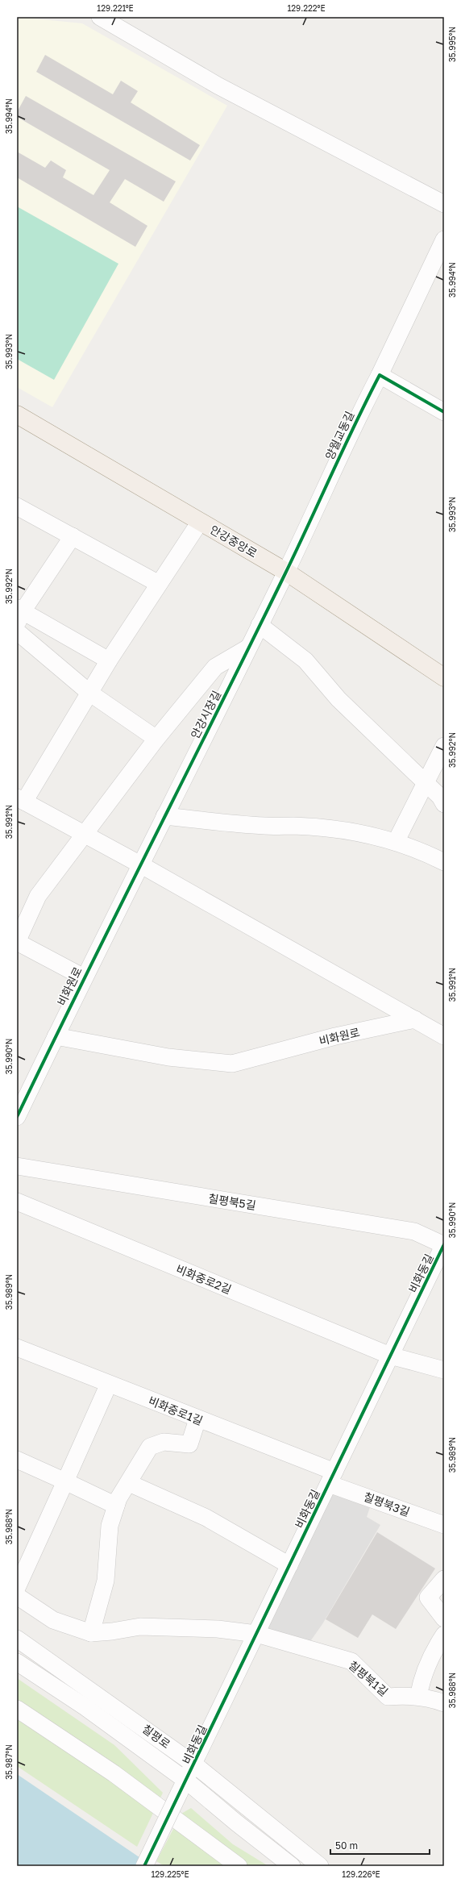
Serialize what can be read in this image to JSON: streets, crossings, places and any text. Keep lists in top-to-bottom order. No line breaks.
{"streets":{"main road":["안강중앙로"],"street":["양월교동길","안강시장길","비화원로","칠평북5길","비화동길","비화중로2길","비화중로1길","칠평북3길","칠평북1길","칠평로"]},"crossings":[["양월교동길","안강중앙로"],["양월교동길","안강시장길"],["안강중앙로","안강시장길"],["안강시장길","비화원로"],["칠평북5길","비화동길"],["비화동길","비화중로2길"],["비화동길","비화중로1길"],["비화동길","칠평북3길"],["비화동길","칠평북1길"],["비화동길","칠평로"],["비화중로1길","칠평북3길"]],"scale_bar":"50 m","coordinates":["129.221°E","129.222°E","35.995°N","35.994°N","35.993°N","35.992°N","35.991°N","35.990°N","35.989°N","35.988°N","35.987°N","129.225°E","129.226°E"]}
